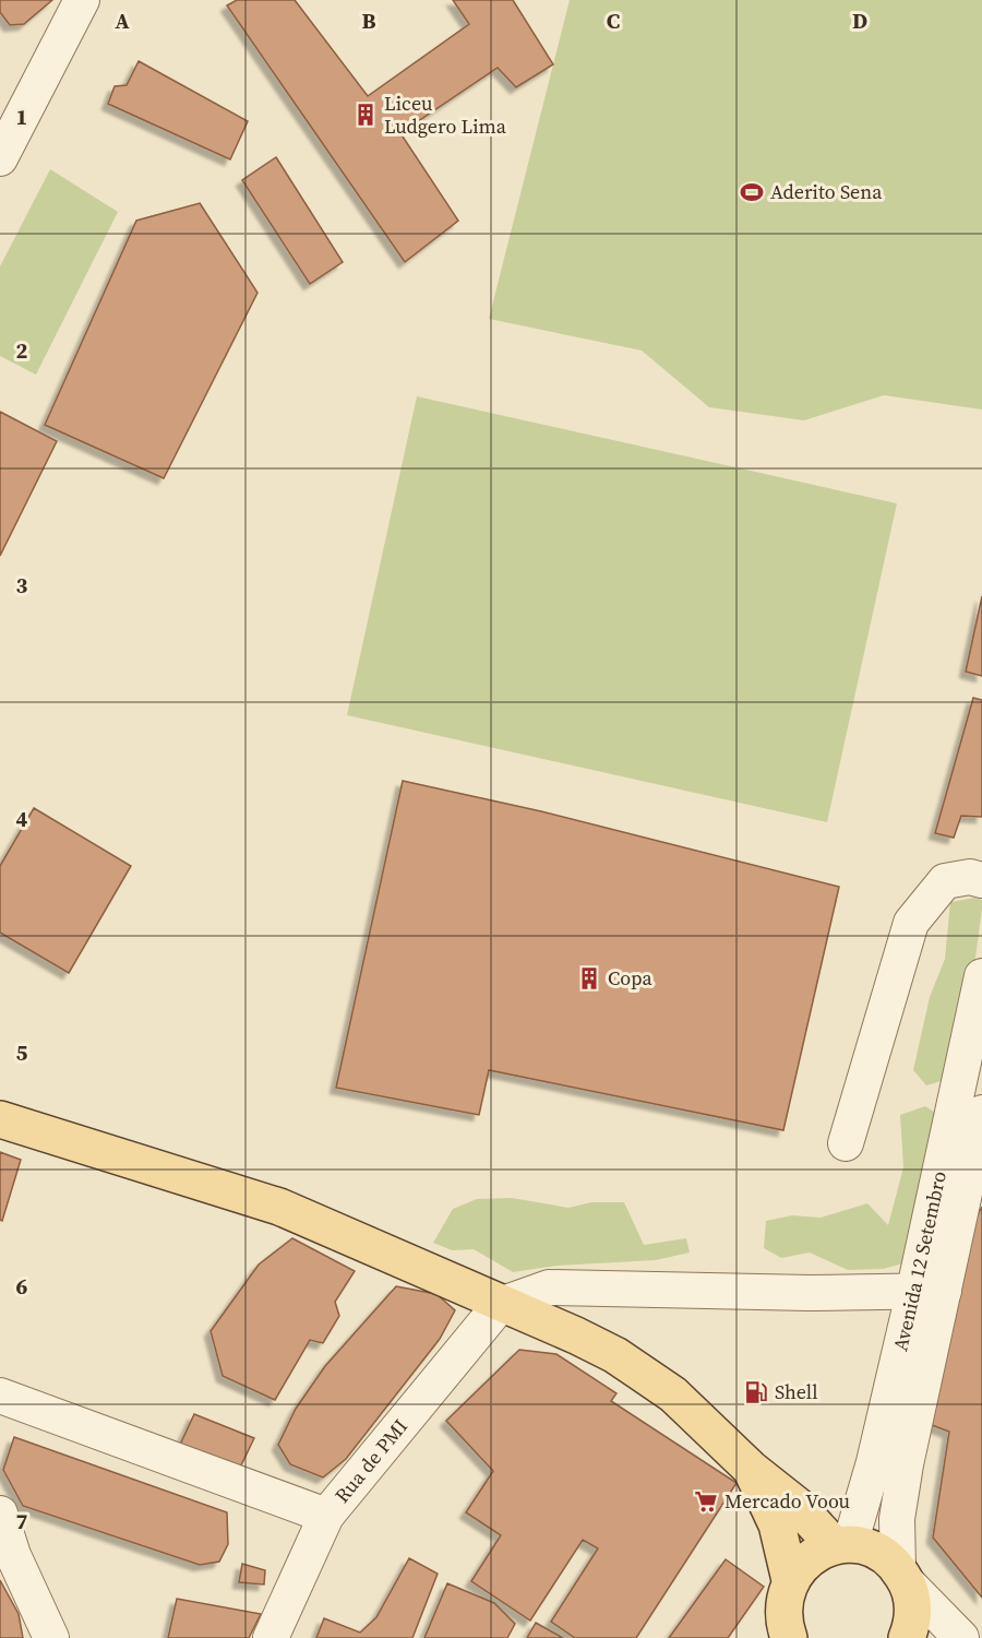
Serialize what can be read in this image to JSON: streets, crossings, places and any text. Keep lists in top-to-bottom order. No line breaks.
{"streets":{"street":["Avenida 12 Setembro","Rua de PMI"]},"places":{"building":["Liceu Ludgero Lima","Copa"],"sports":["Aderito Sena"],"fuel station":["Shell"],"supermarket":["Mercado Voou"]},"grid":{"columns":["A","B","C","D"],"rows":["1","2","3","4","5","6","7"]}}
